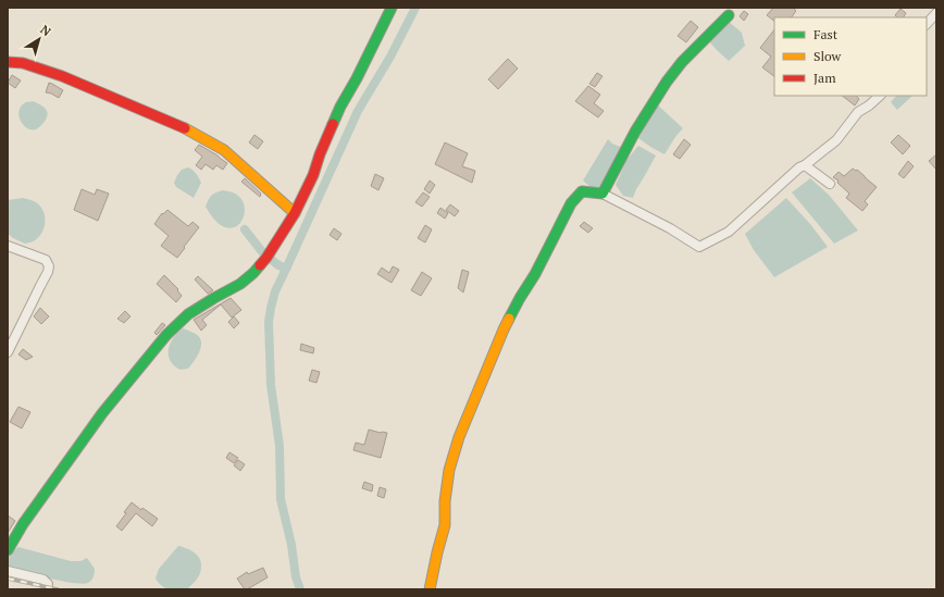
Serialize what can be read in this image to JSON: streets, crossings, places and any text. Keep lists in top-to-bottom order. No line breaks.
{"legend":["Fast","Slow","Jam"],"north":"top right"}
